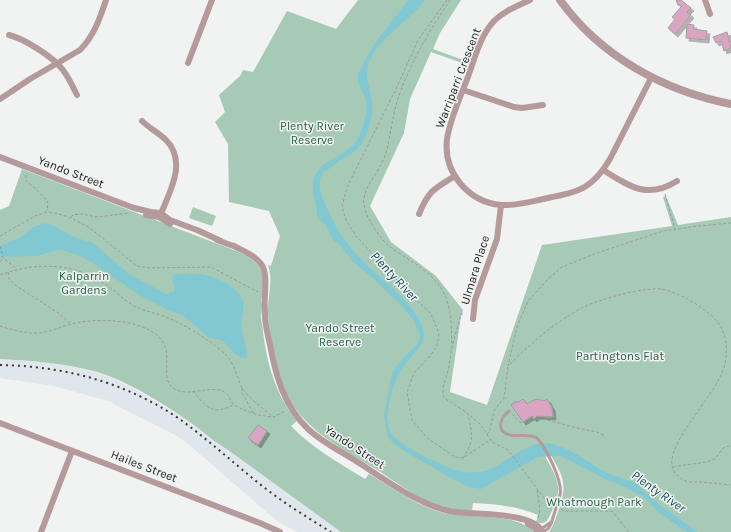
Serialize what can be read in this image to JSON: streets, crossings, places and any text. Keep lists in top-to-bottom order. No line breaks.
{"streets":{"street":["Warriparri Crescent","Yando Street","Ulmara Place","Hailes Street"]},"crossings":[["Warriparri Crescent","Ulmara Place"]],"water":["Plenty River"],"parks":["Plenty River Reserve","Kalparrin Gardens","Yando Street Reserve","Partingtons Flat","Whatmough Park"]}
